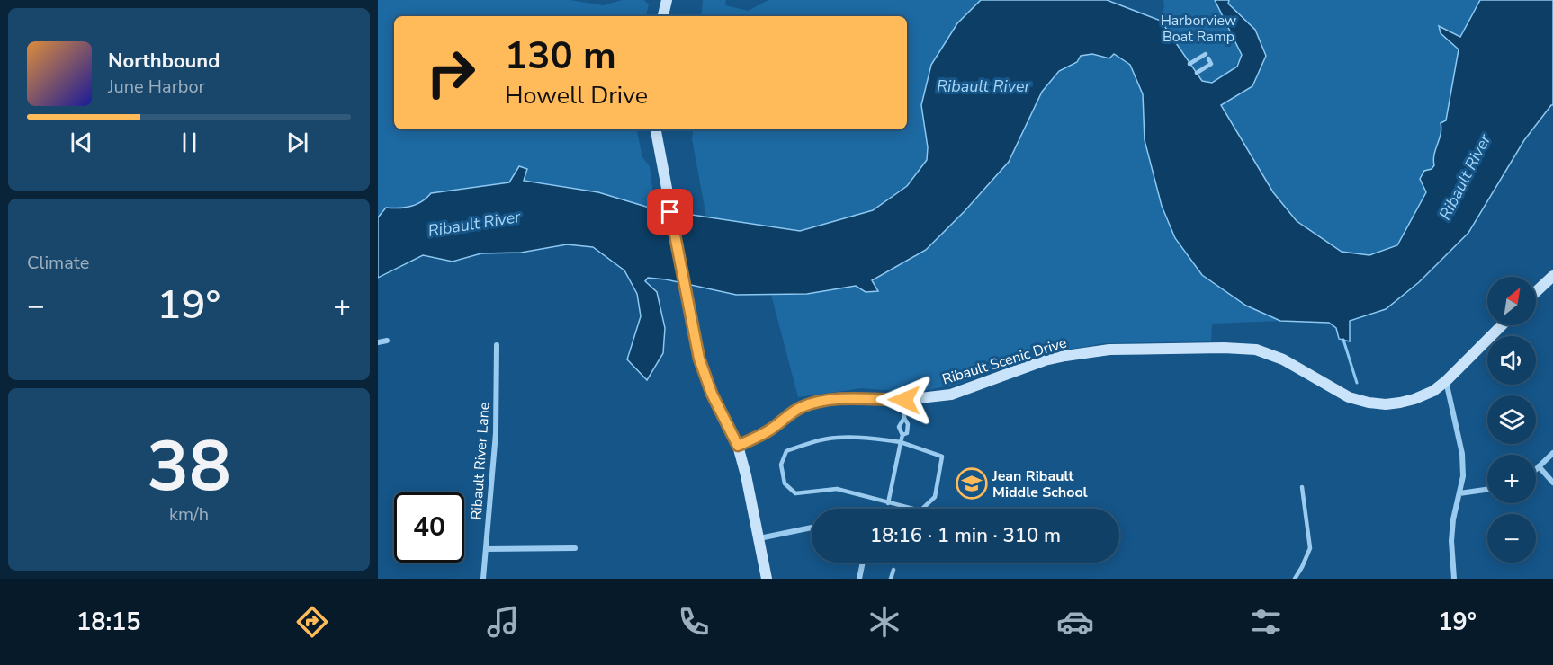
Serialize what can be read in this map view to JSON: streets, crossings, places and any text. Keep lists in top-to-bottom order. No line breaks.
{"streets":{"street":["Ribault Scenic Drive","Ribault River Lane"]},"water":["Ribault River"],"parks":["Harborview Boat Ramp"],"places":{"school or university":["Jean Ribault Middle School"]},"north":"top right","page":{"turn":["130 m","Howell Drive"],"song":["Northbound","June Harbor"],"tile":["Climate",["38","km/h"]],"map_buttons":["+","−"],"heat":["−","19°","+"],"limit":"40","trip":"18:16 · 1 min · 310 m","tabs":["18:15","19°"]}}
